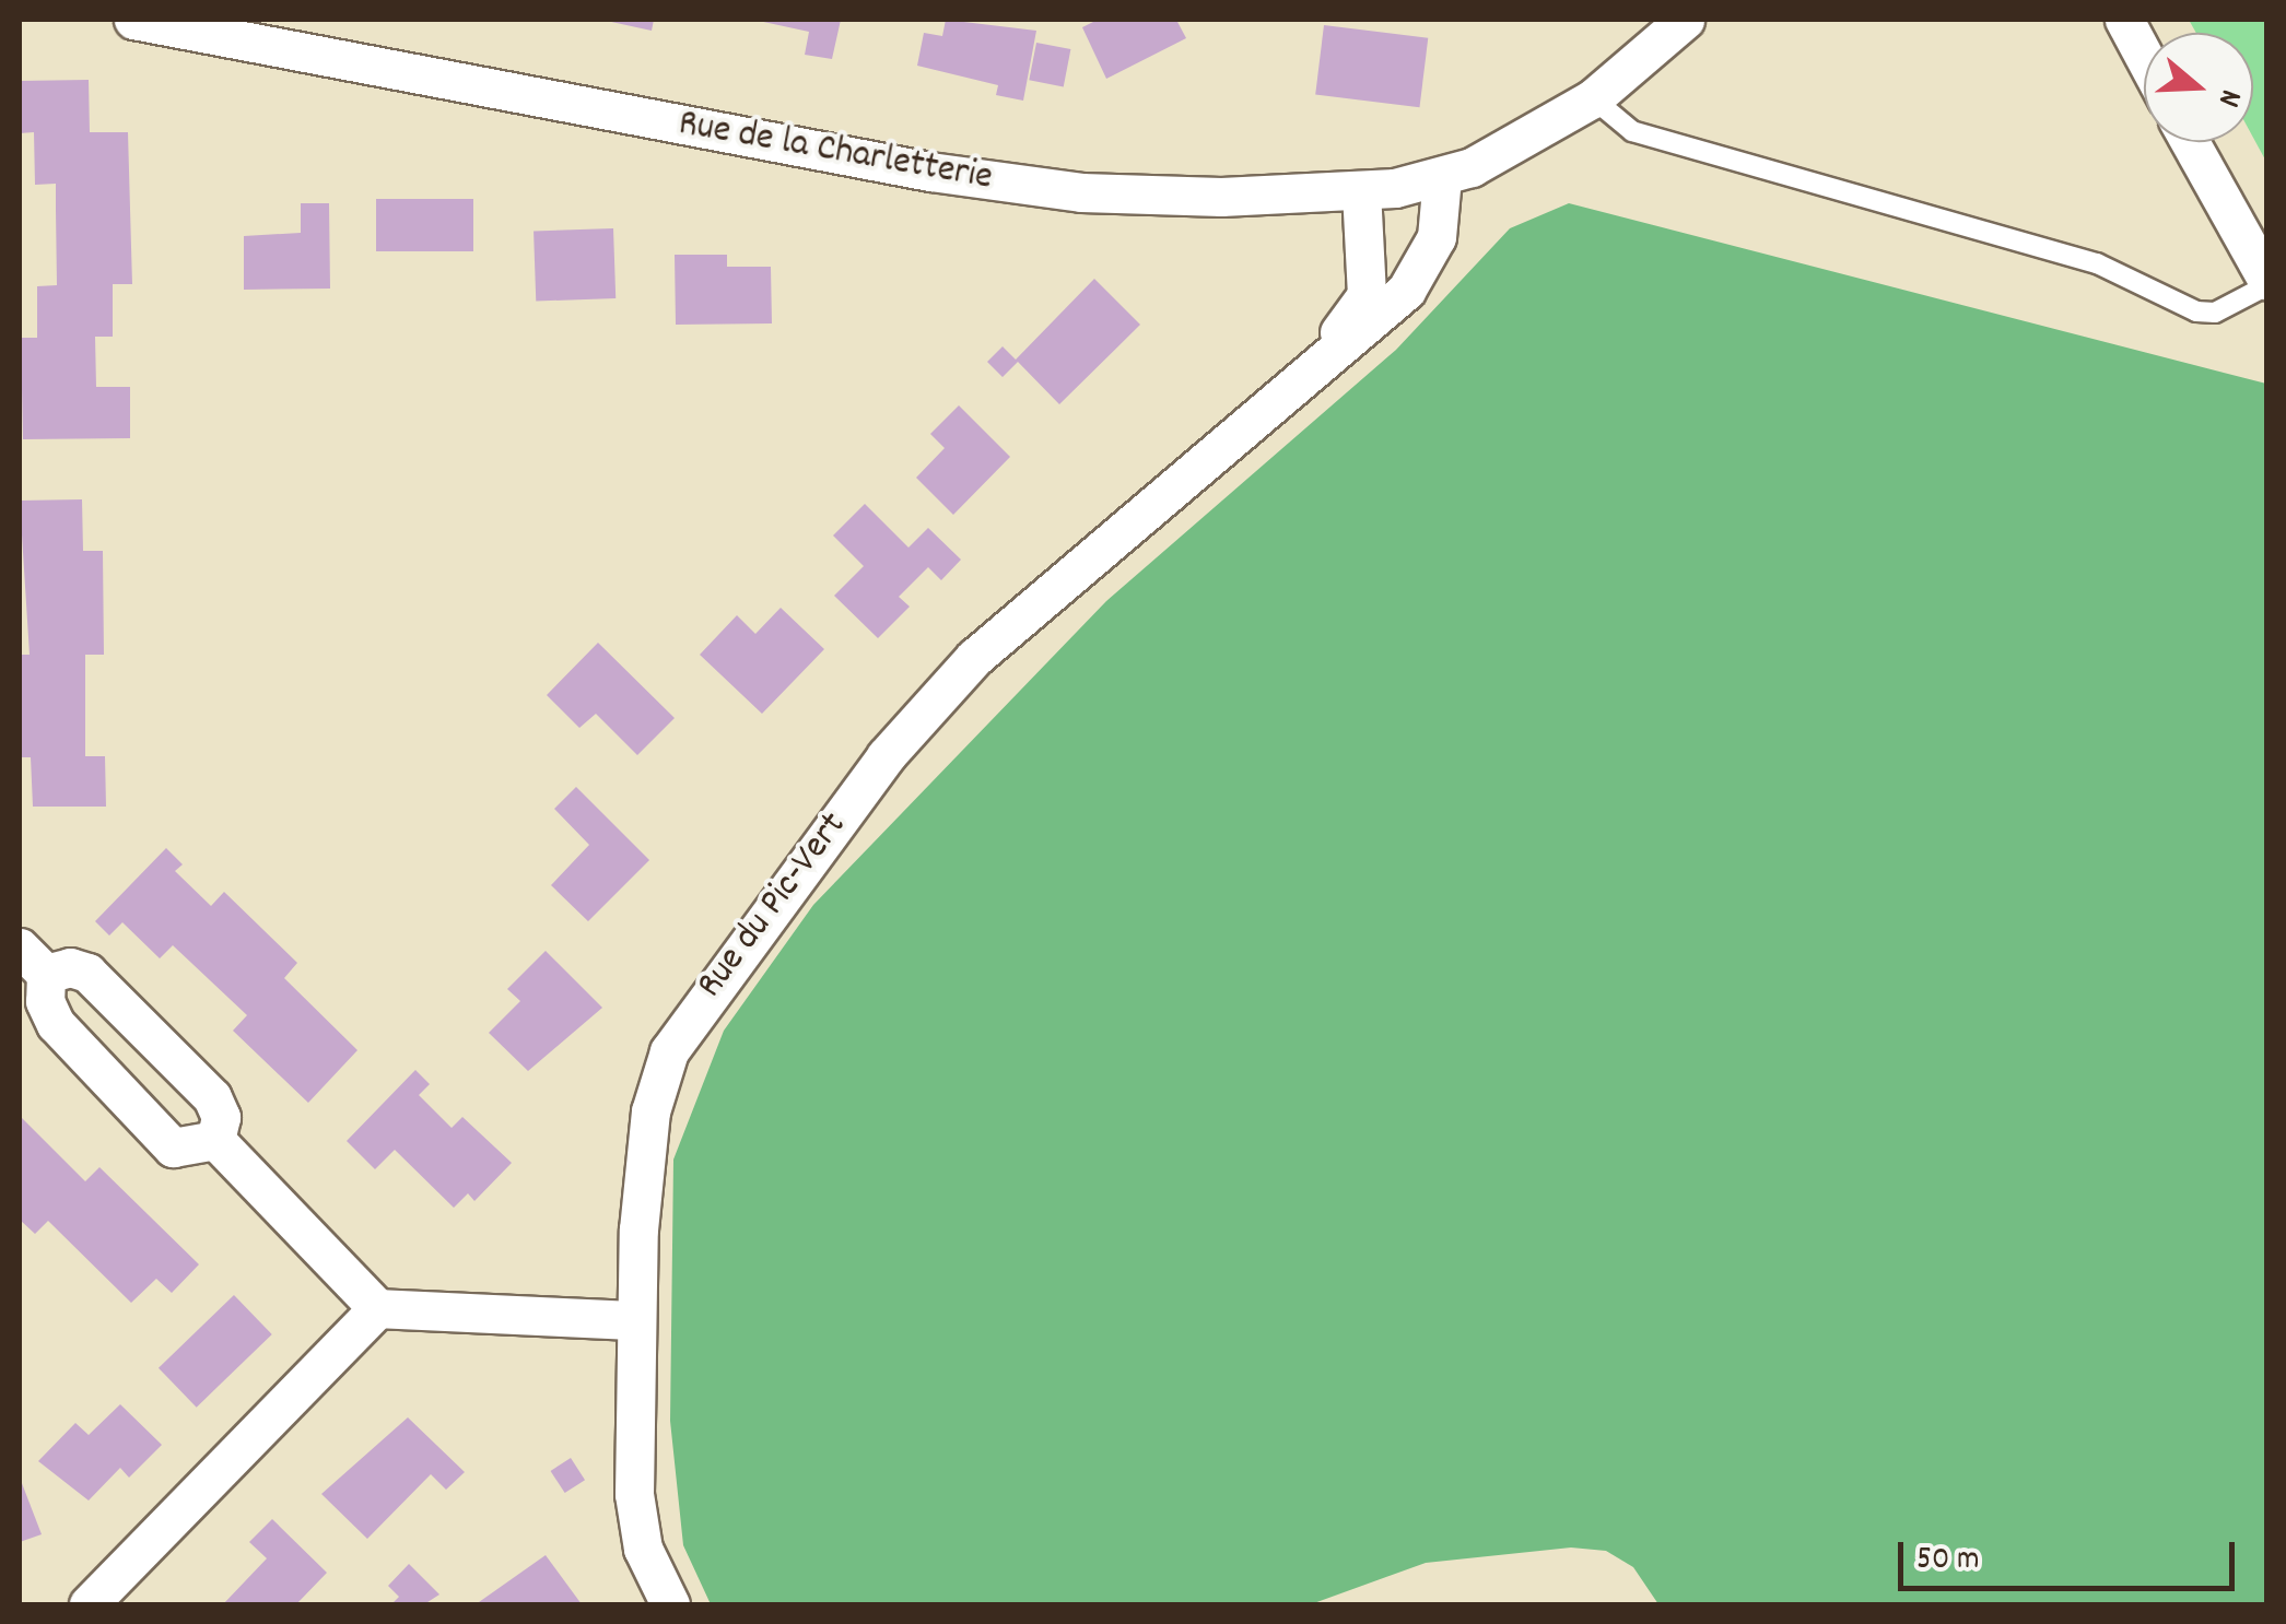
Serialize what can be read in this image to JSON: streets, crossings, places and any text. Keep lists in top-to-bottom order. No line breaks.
{"streets":{"street":["Rue de la Charletterie","Rue du Pic-Vert"]},"crossings":[["Rue de la Charletterie","Rue du Pic-Vert"]],"scale_bar":"50 m","north":"right"}
